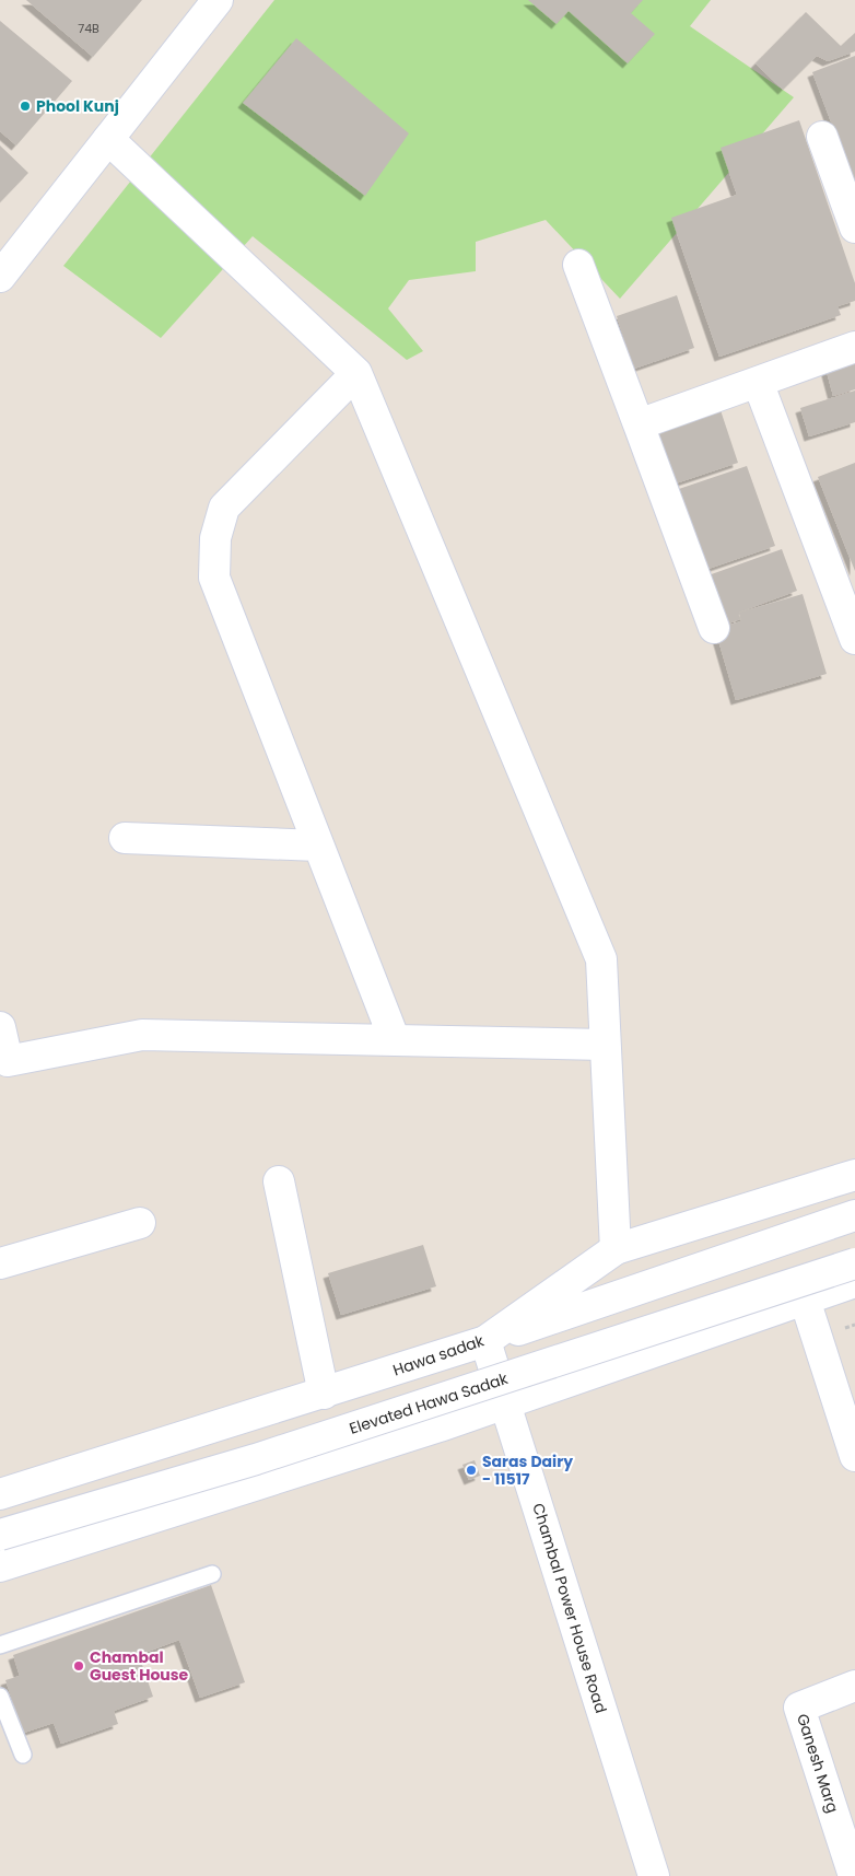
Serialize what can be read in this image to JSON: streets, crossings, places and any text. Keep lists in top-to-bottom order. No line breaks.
{"streets":{"street":["Hawa sadak","Elevated Hawa Sadak","Chambal Power House Road","Ganesh Marg"]},"crossings":[["Hawa sadak","Chambal Power House Road"]],"places":["Phool Kunj","Saras Dairy - 11517","Chambal Guest House"],"house_numbers":["74B"]}
